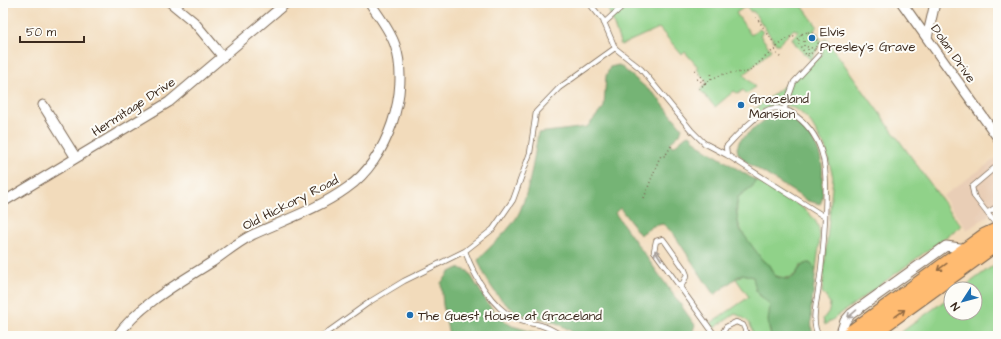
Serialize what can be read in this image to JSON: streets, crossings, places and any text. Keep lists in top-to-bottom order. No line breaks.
{"streets":{"street":["Dolan Drive","Hermitage Drive","Old Hickory Road"]},"places":["Elvis Presley's Grave","Graceland Mansion","The Guest House at Graceland"],"scale_bar":"50 m","north":"bottom left"}
